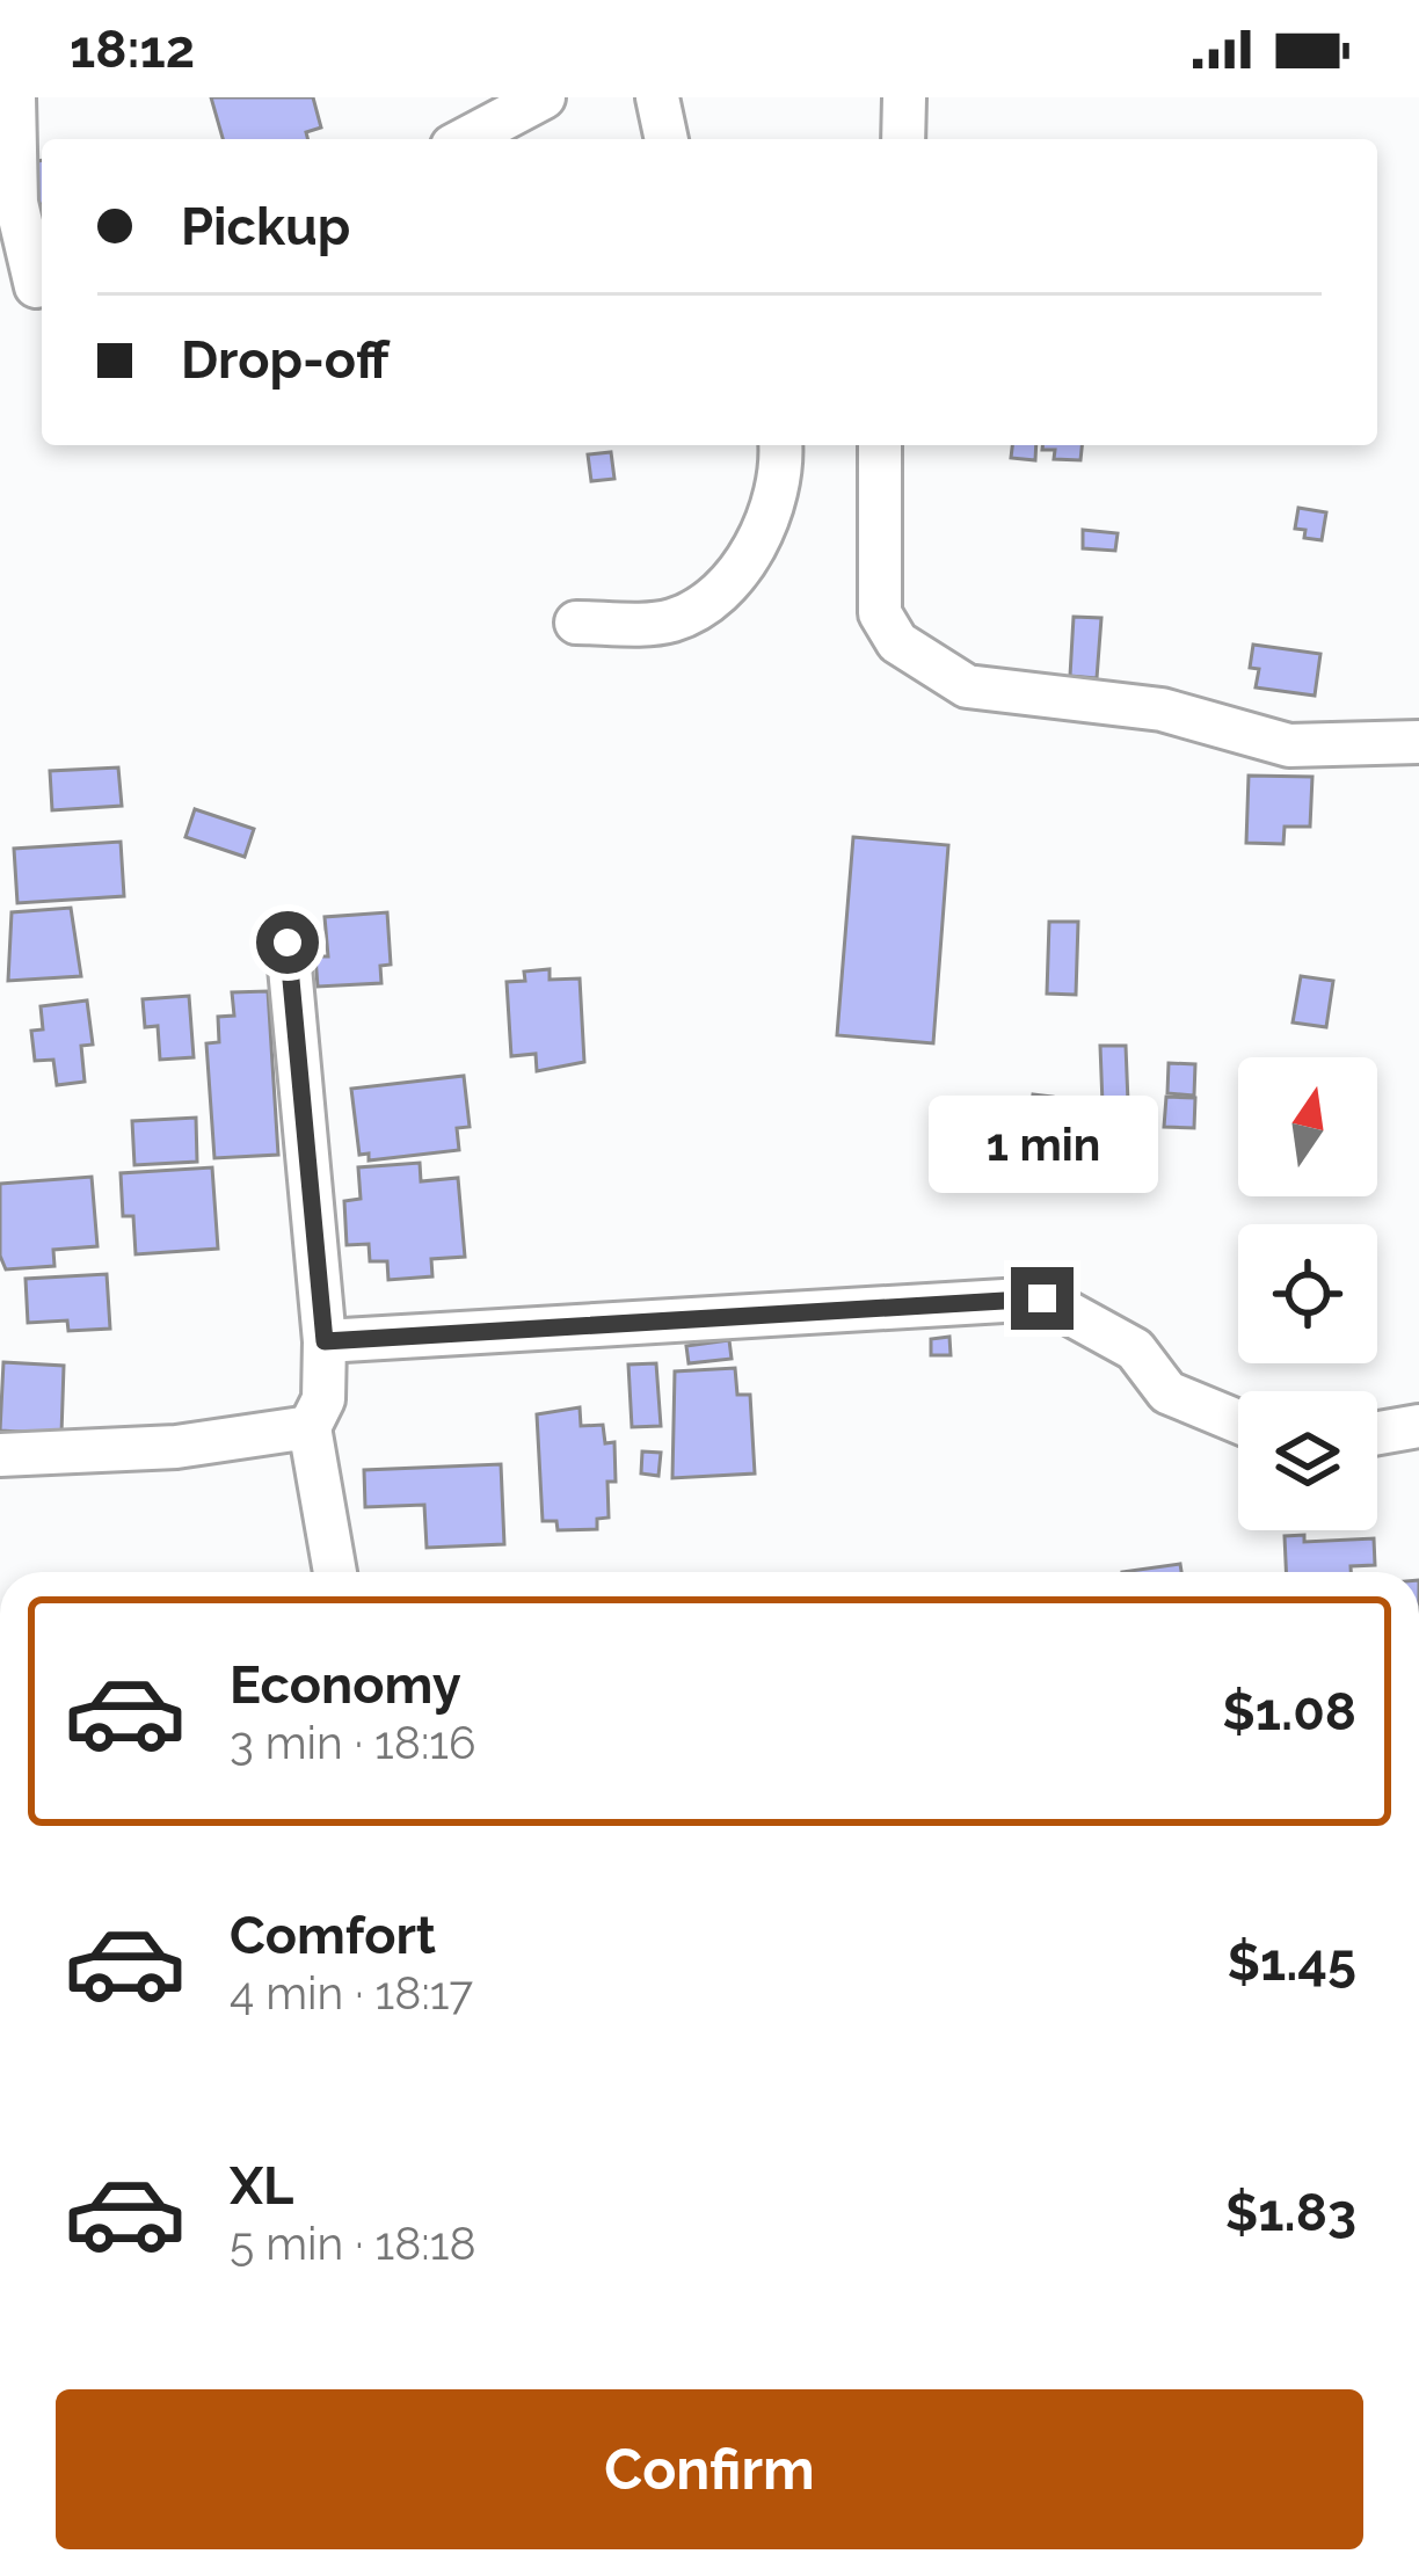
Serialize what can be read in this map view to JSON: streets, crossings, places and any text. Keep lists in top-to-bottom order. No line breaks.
{"north":"top","page":{"status":"18:12","banner":["Pickup","Drop-off"],"bubble":"1 min","list":[{"name":"Economy","note":"3 min · 18:16","value":"$1.08"},{"name":"Comfort","note":"4 min · 18:17","value":"$1.45"},{"name":"XL","note":"5 min · 18:18","value":"$1.83"}],"buttons":"Confirm"}}
